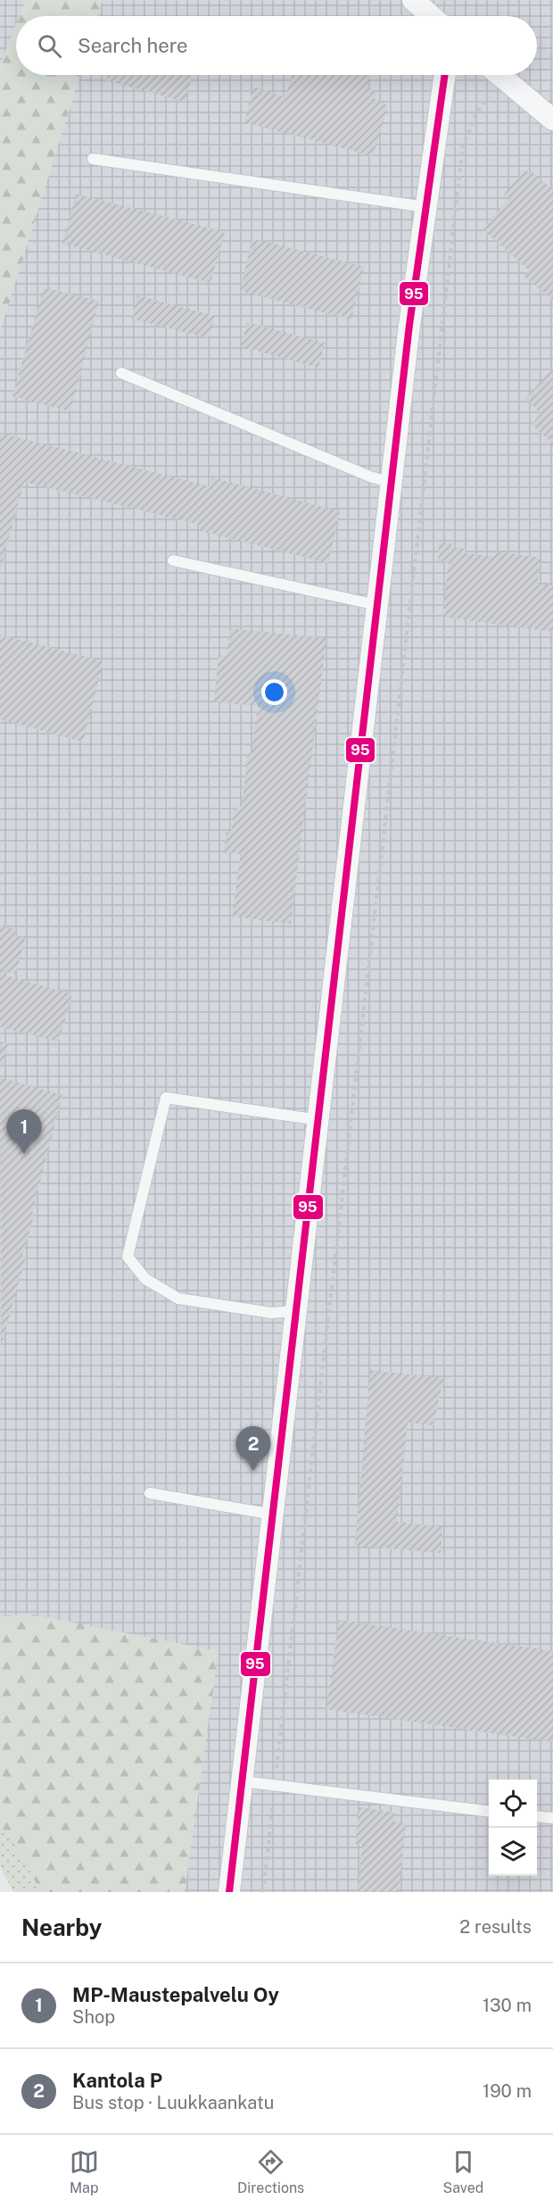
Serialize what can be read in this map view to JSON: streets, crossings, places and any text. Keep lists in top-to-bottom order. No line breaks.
{"lines":["transit line 95"],"page":{"search":"Search here","pins":["1","2"],"heading":["Nearby","2 results"],"list":[{"mark":"1","name":"MP-Maustepalvelu Oy","note":"Shop","value":"130 m"},{"mark":"2","name":"Kantola P","note":"Bus stop · Luukkaankatu","value":"190 m"}],"nav":["Map","Directions","Saved"]}}
